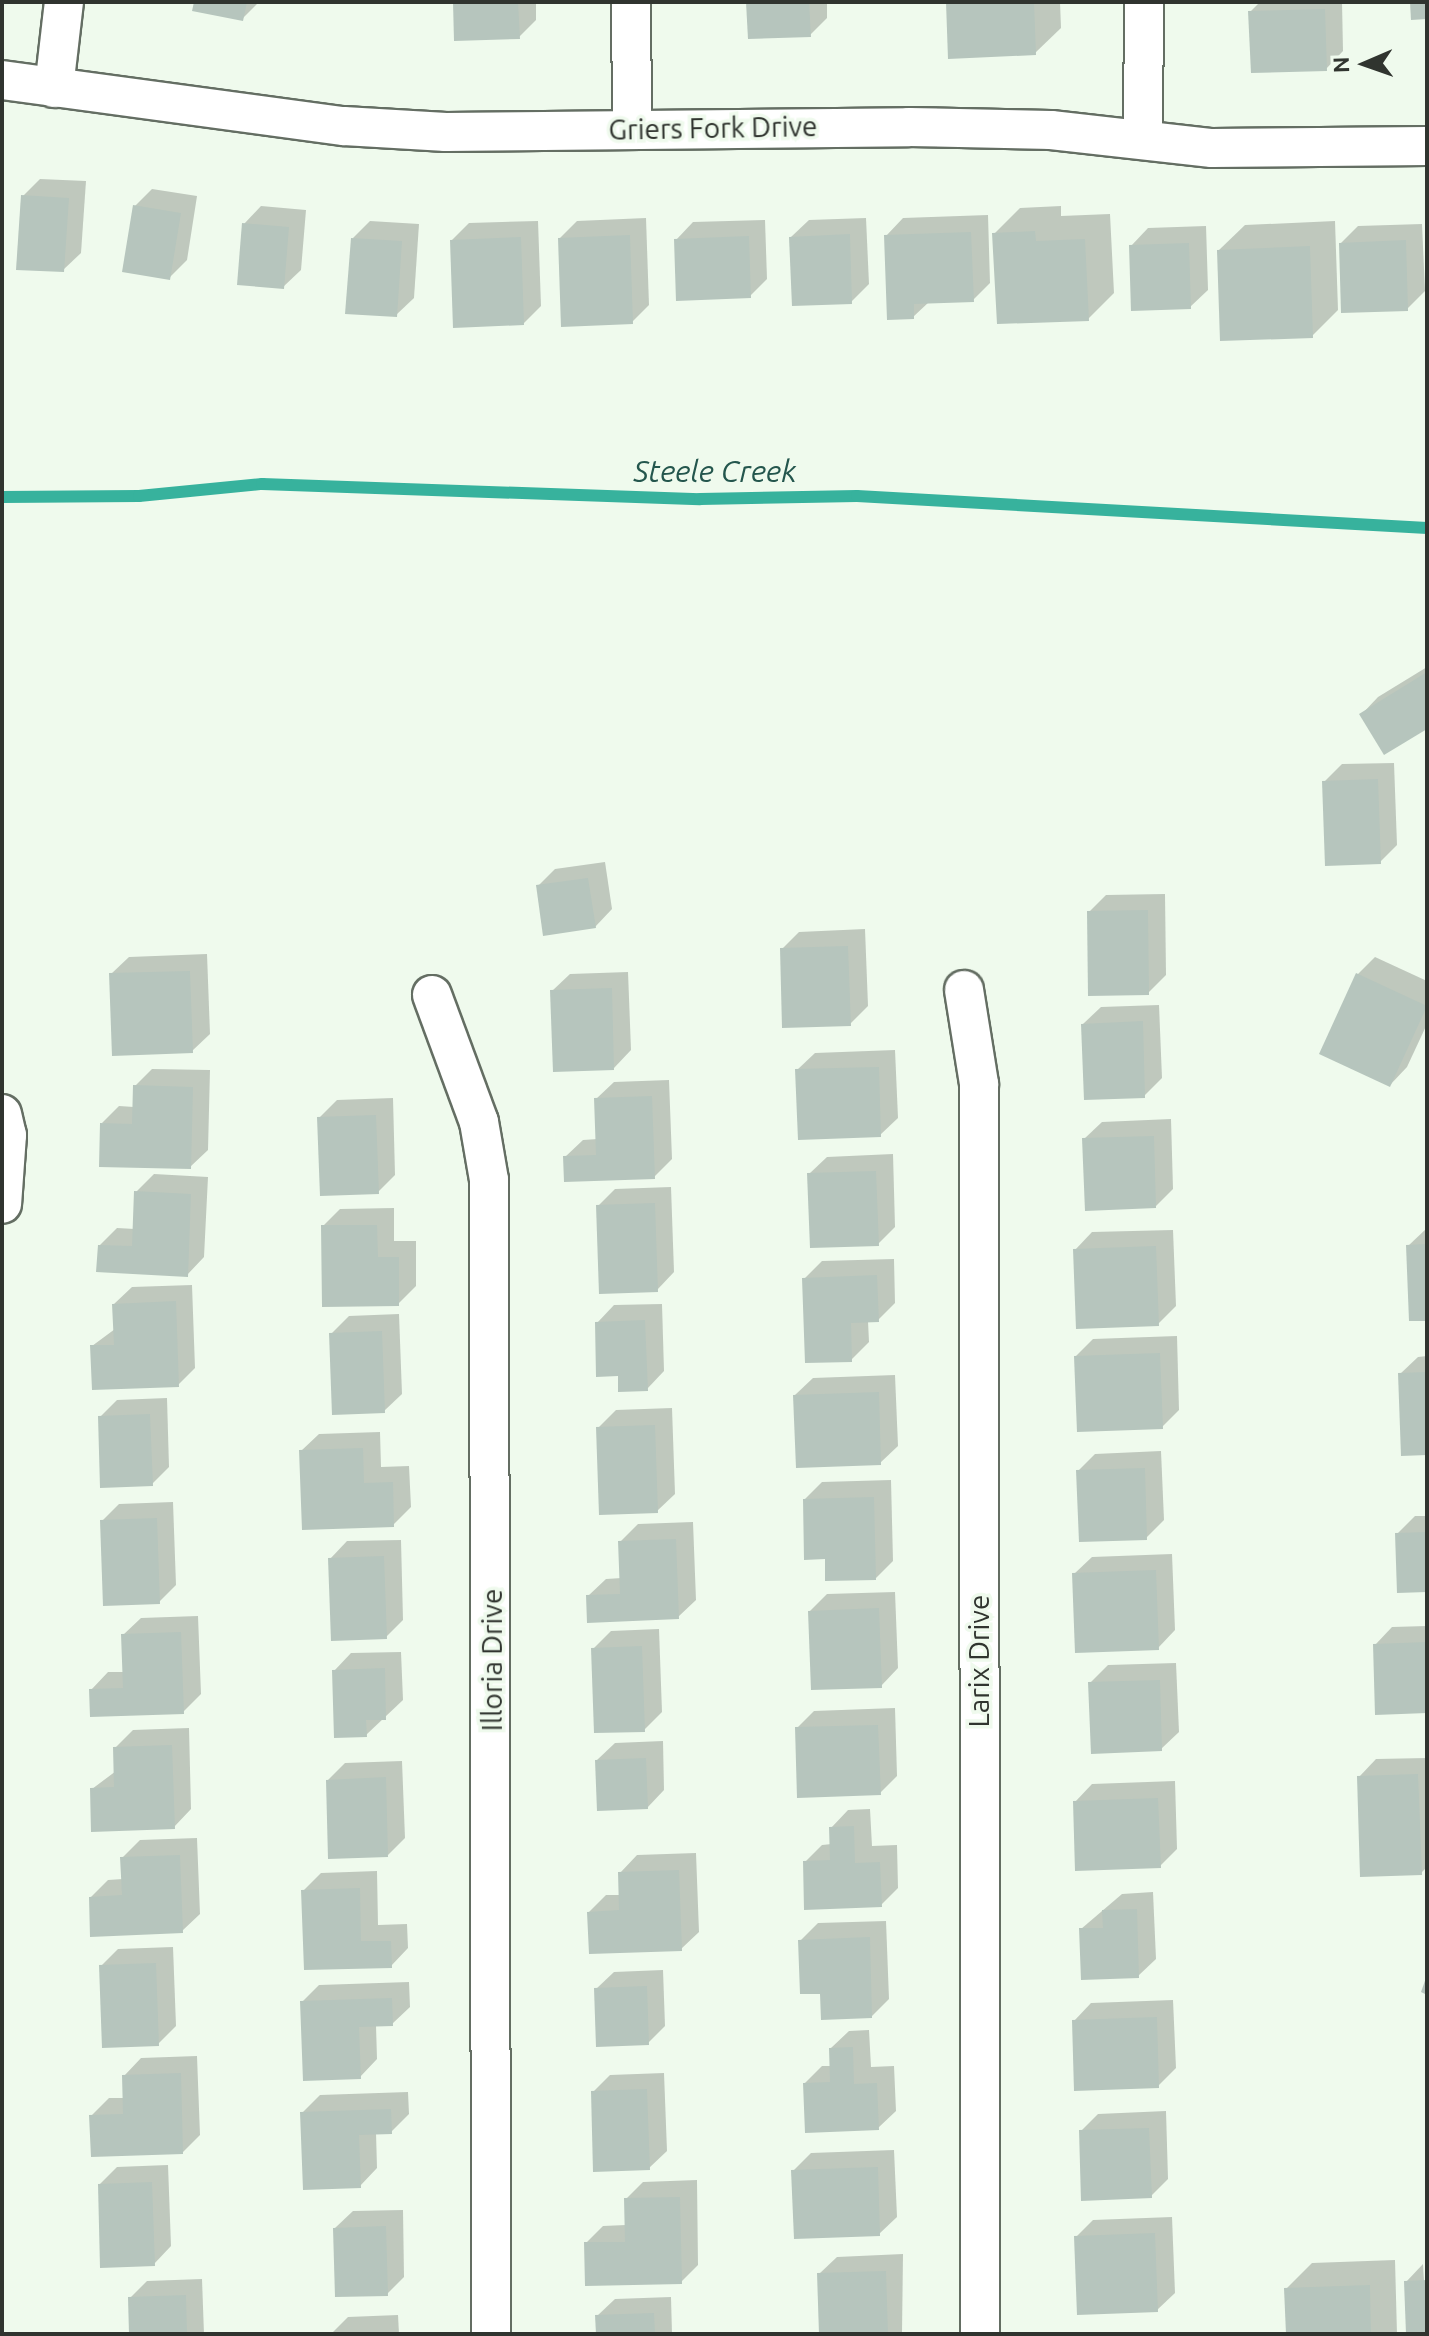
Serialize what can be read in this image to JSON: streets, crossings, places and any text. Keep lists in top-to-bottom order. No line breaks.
{"streets":{"street":["Griers Fork Drive","Illoria Drive","Larix Drive"]},"water":["Steele Creek"],"north":"left"}
